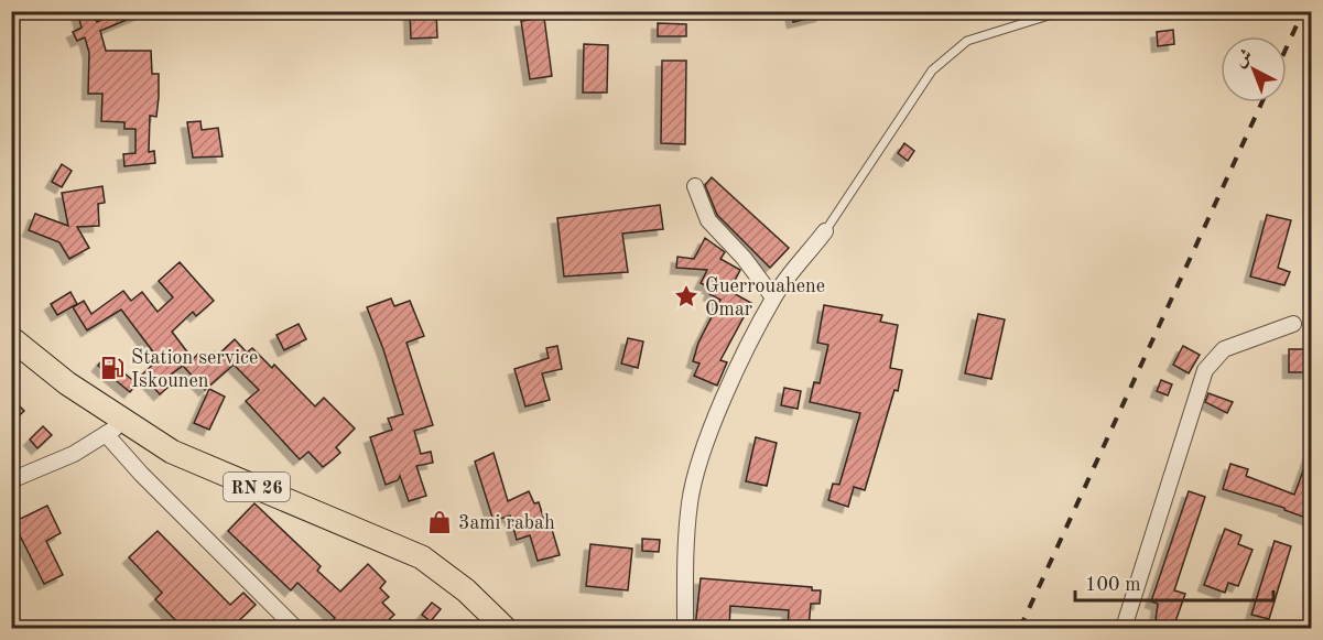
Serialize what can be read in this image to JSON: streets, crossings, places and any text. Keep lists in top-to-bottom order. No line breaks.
{"streets":{"main road":["RN 26"]},"places":{"place":["Guerrouahene Omar"],"fuel station":["Station service Iskounen"],"shop":["3ami rabah"]},"scale_bar":"100 m","north":"top left"}
